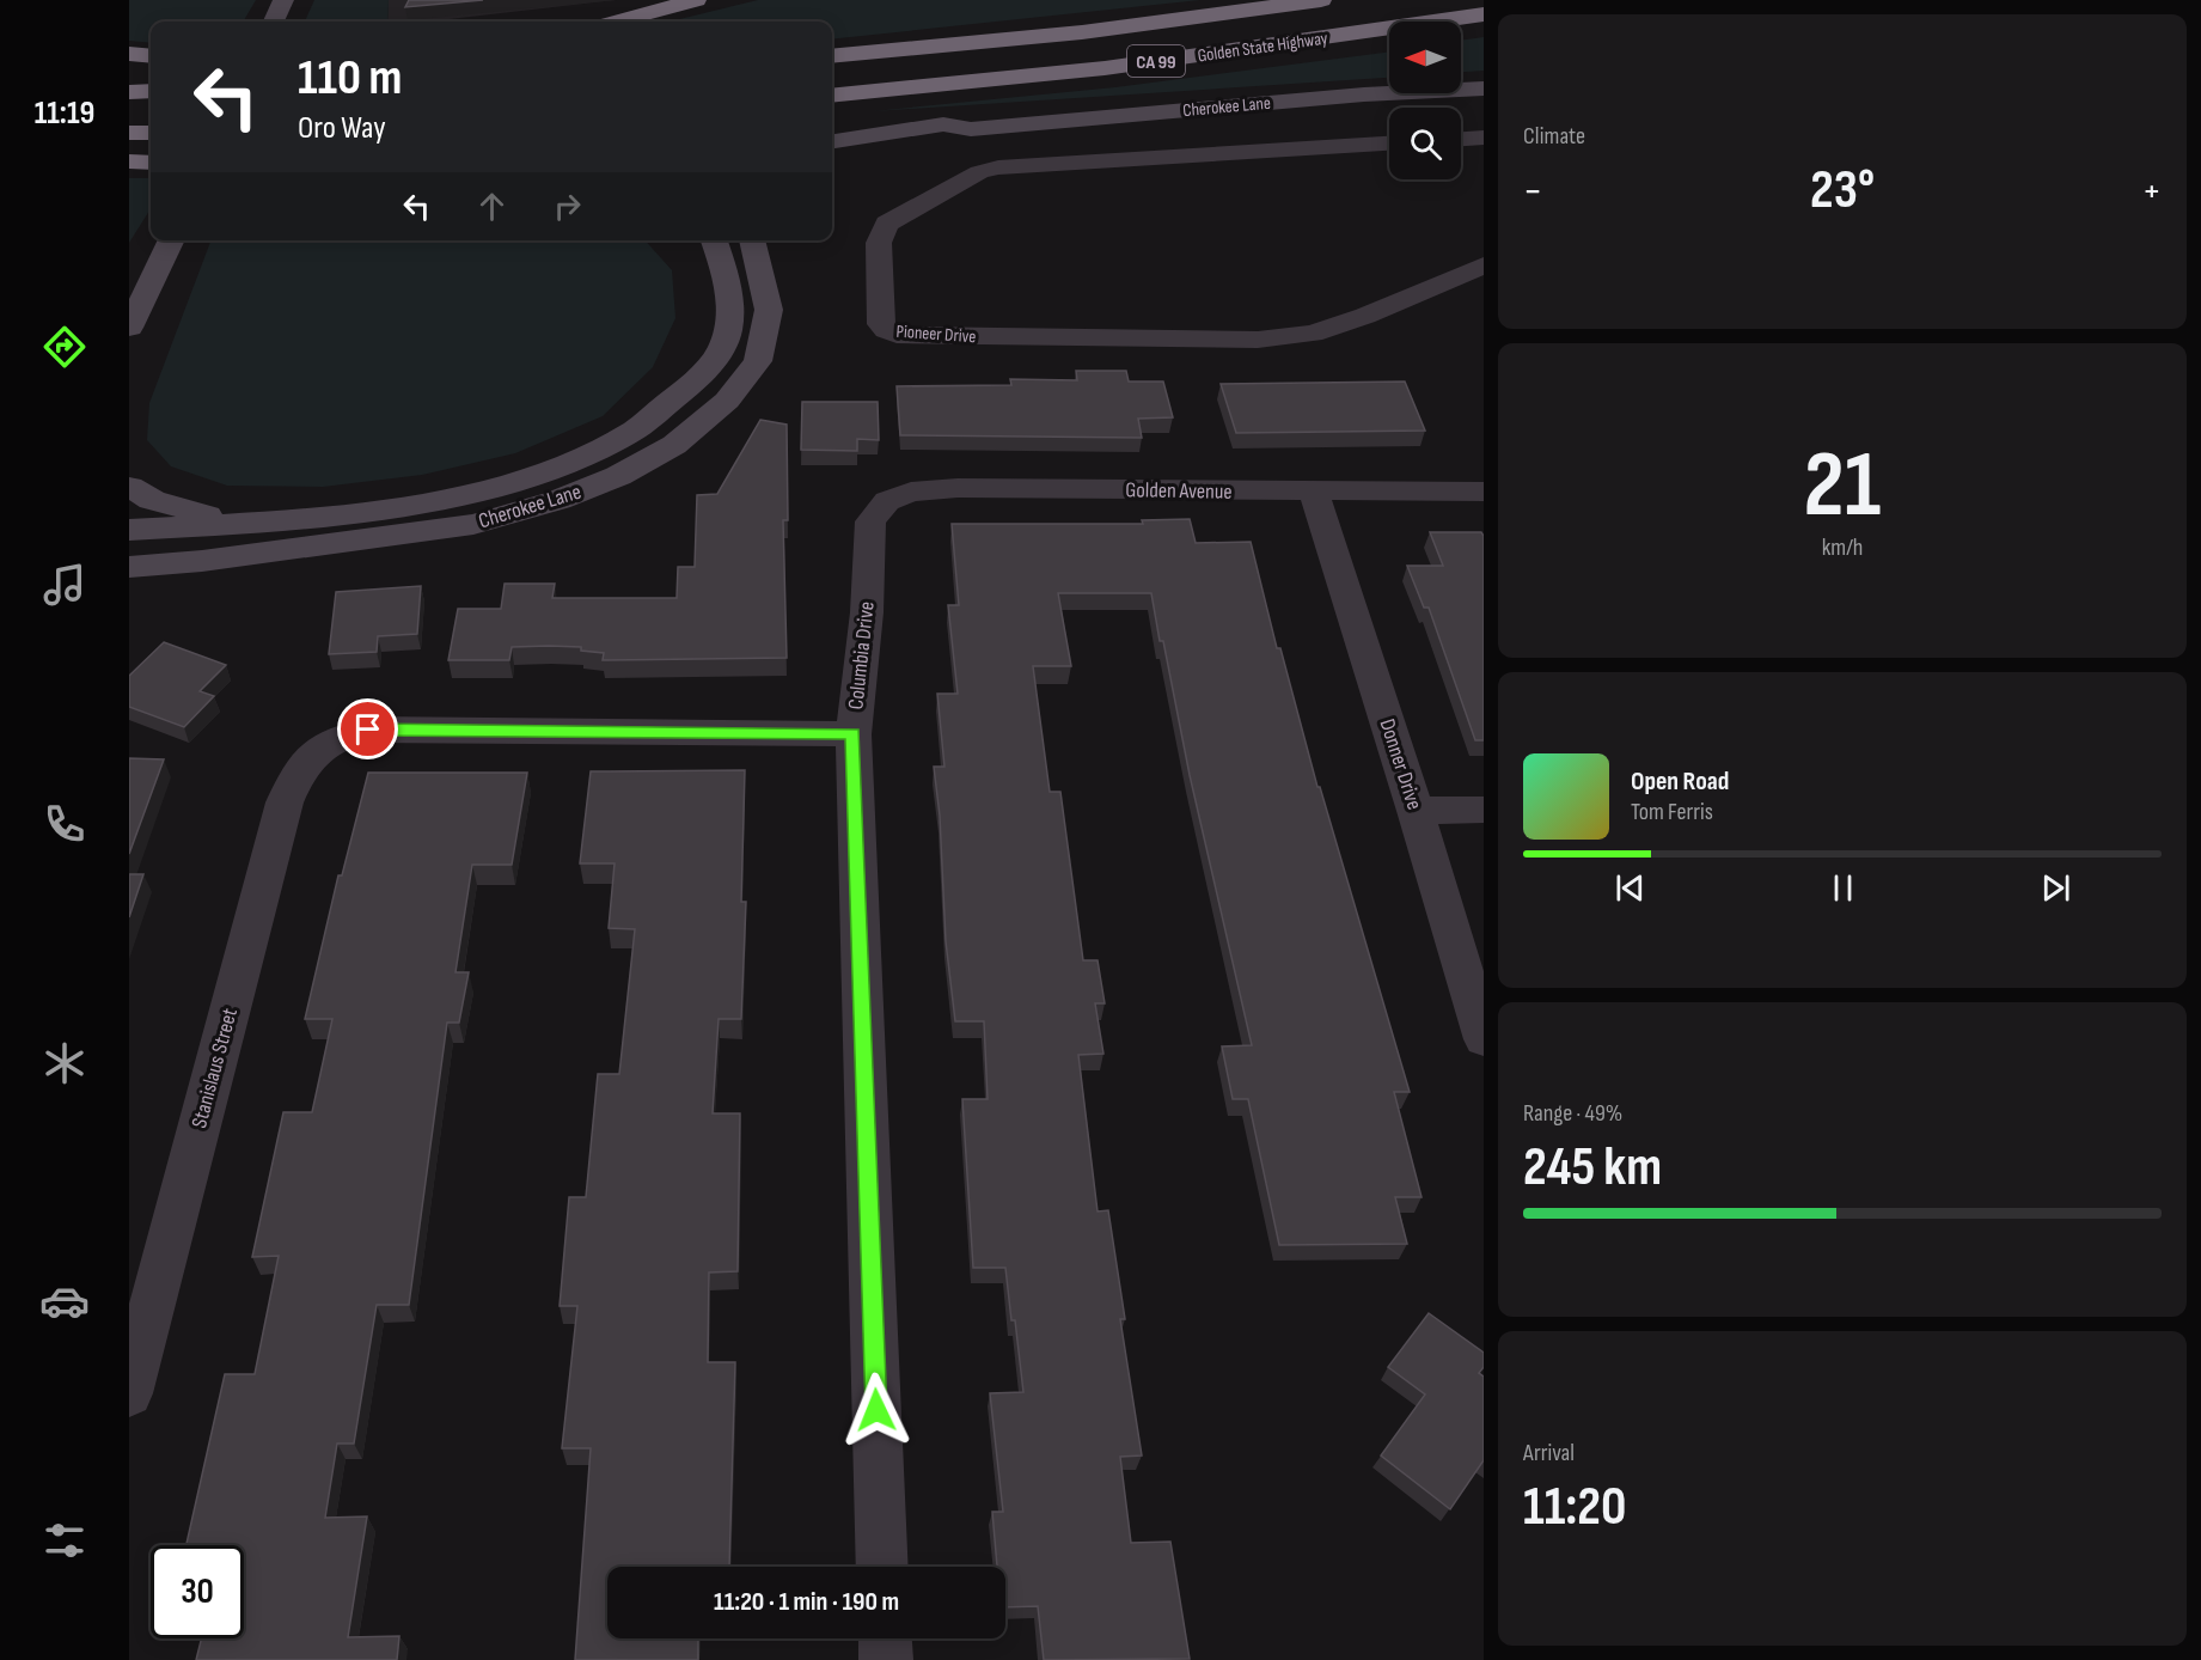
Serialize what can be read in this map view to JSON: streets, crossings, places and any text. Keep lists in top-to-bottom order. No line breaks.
{"streets":{"highway":["Golden State Highway","CA 99"],"main road":["Cherokee Lane"],"street":["Pioneer Drive","Golden Avenue","Columbia Drive","Donner Drive","Stanislaus Street"]},"crossings":[["Golden Avenue","Columbia Drive"],["Golden Avenue","Donner Drive"],["Columbia Drive","Stanislaus Street"]],"north":"left","page":{"tabs":"11:19","tile":["Climate",["21","km/h"],["Range · 49%","245 km"],["Arrival","11:20"]],"turn":["110 m","Oro Way"],"heat":["−","23°","+"],"song":["Open Road","Tom Ferris"],"limit":"30","trip":"11:20 · 1 min · 190 m"}}
